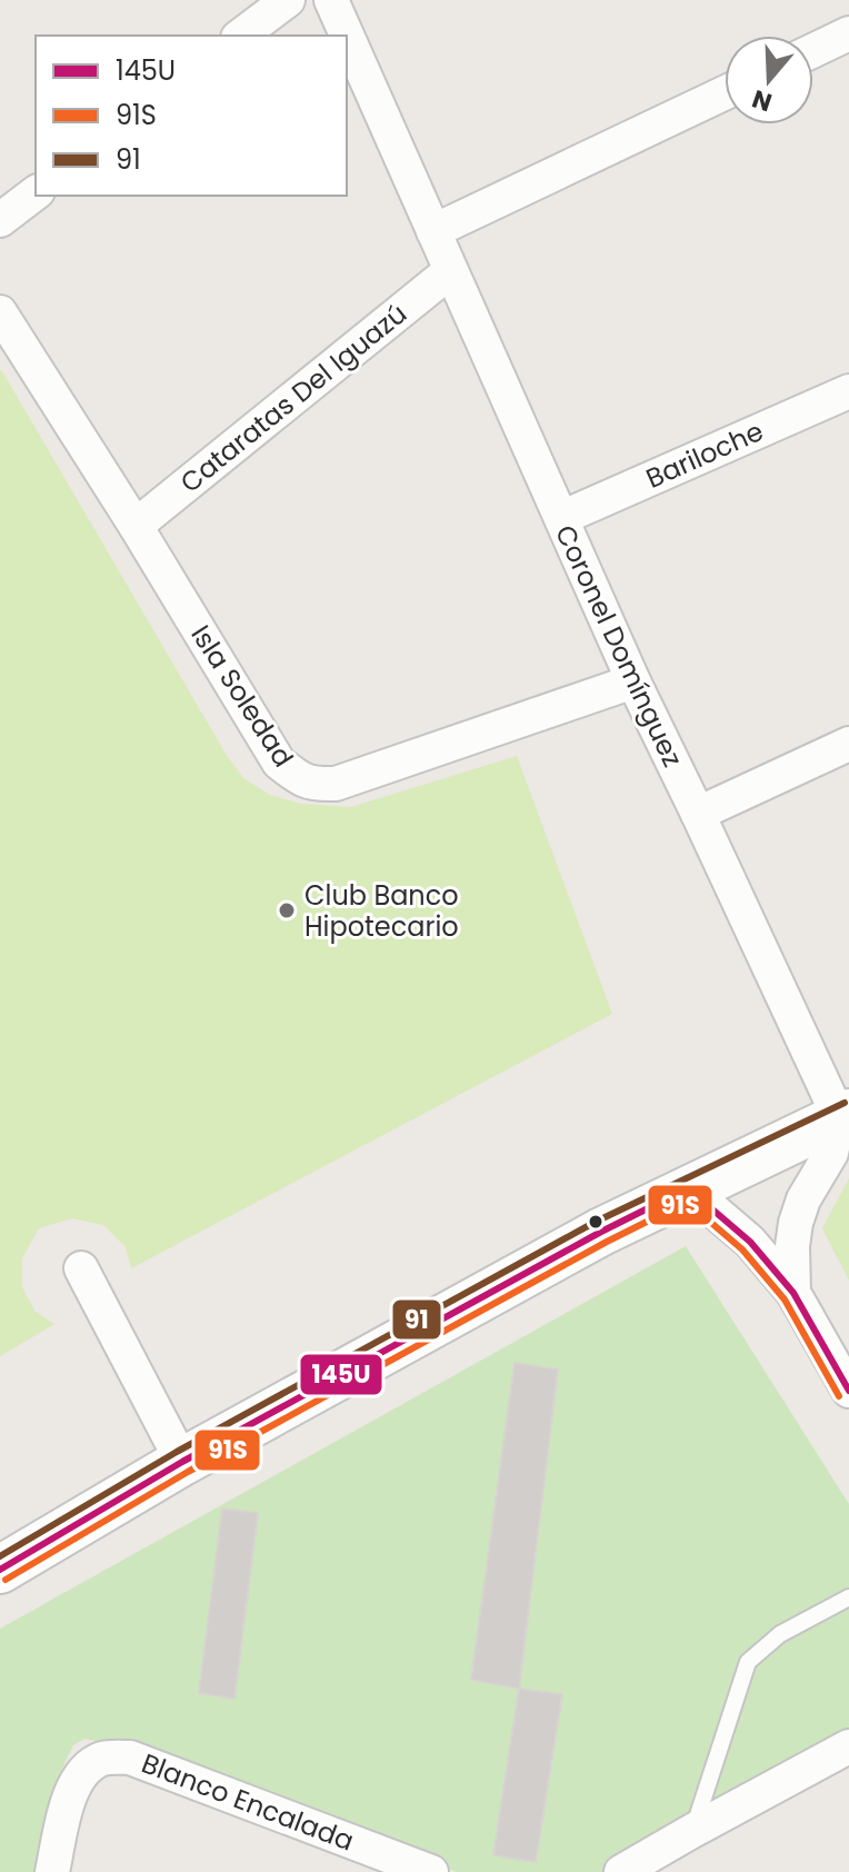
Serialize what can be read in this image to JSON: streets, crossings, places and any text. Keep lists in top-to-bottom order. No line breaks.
{"streets":{"street":["Cataratas Del Iguazú","Bariloche","Coronel Domínguez","Isla Soledad","Blanco Encalada"]},"crossings":[["Cataratas Del Iguazú","Coronel Domínguez"],["Cataratas Del Iguazú","Isla Soledad"],["Bariloche","Coronel Domínguez"],["Coronel Domínguez","Isla Soledad"]],"places":["Club Banco Hipotecario"],"lines":["transit line 91","transit line 145U","transit line 91S"],"legend":["145U","91S","91"],"north":"bottom"}
